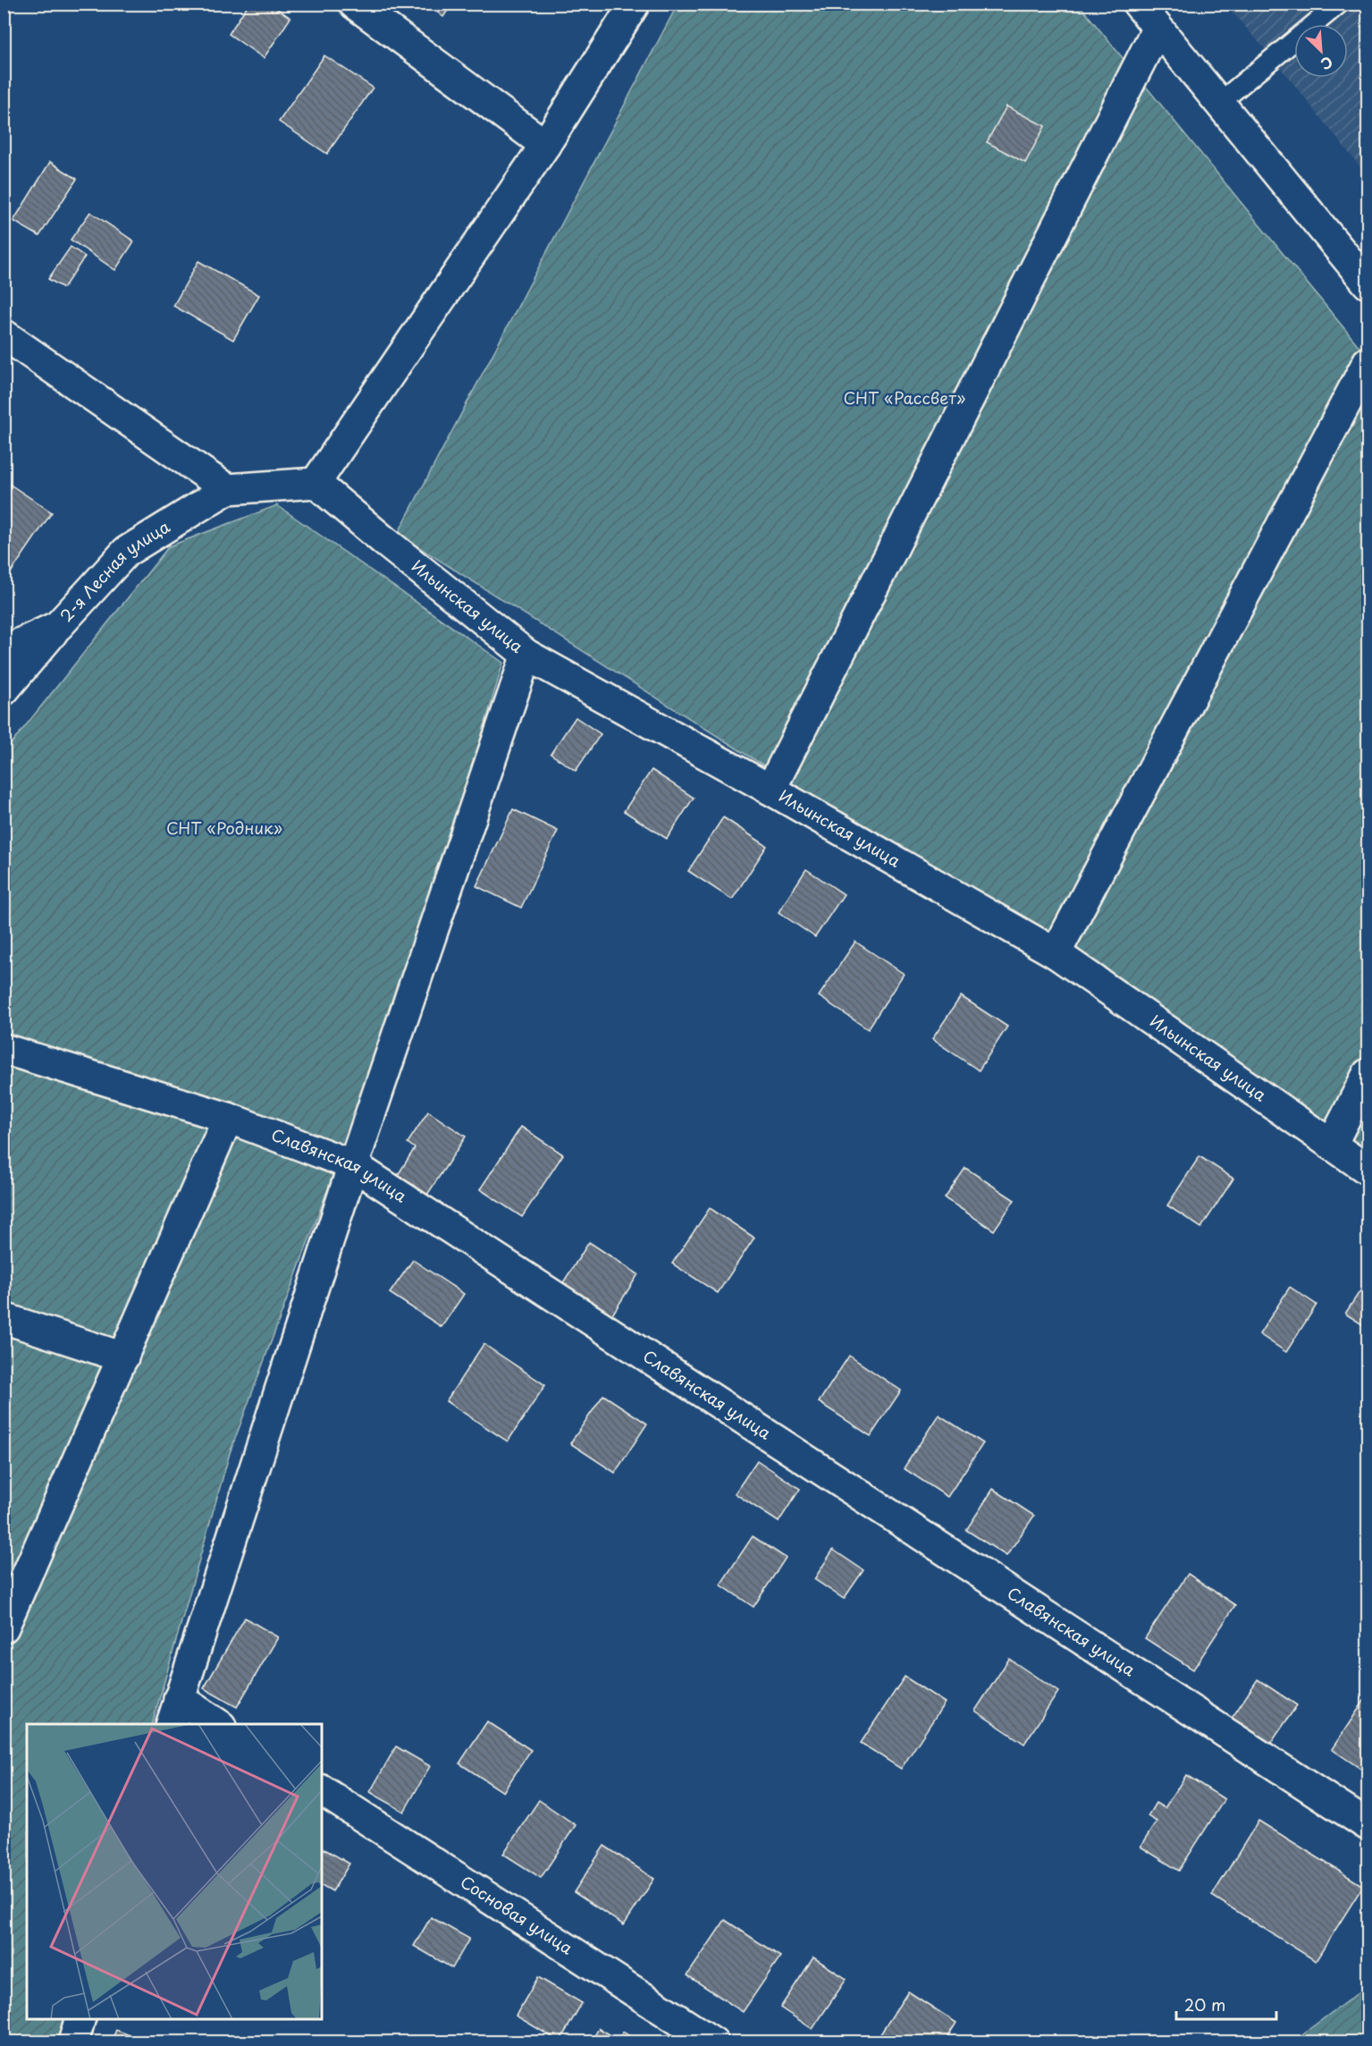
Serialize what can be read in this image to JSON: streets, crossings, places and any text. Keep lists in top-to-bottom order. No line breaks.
{"streets":{"street":["2-я Лесная улица","Ильинская улица","Славянская улица","Сосновая улица"]},"crossings":[["2-я Лесная улица","Ильинская улица"]],"parks":["СНТ «Рассвет»","СНТ «Родник»"],"scale_bar":"20 m","north":"bottom right"}
